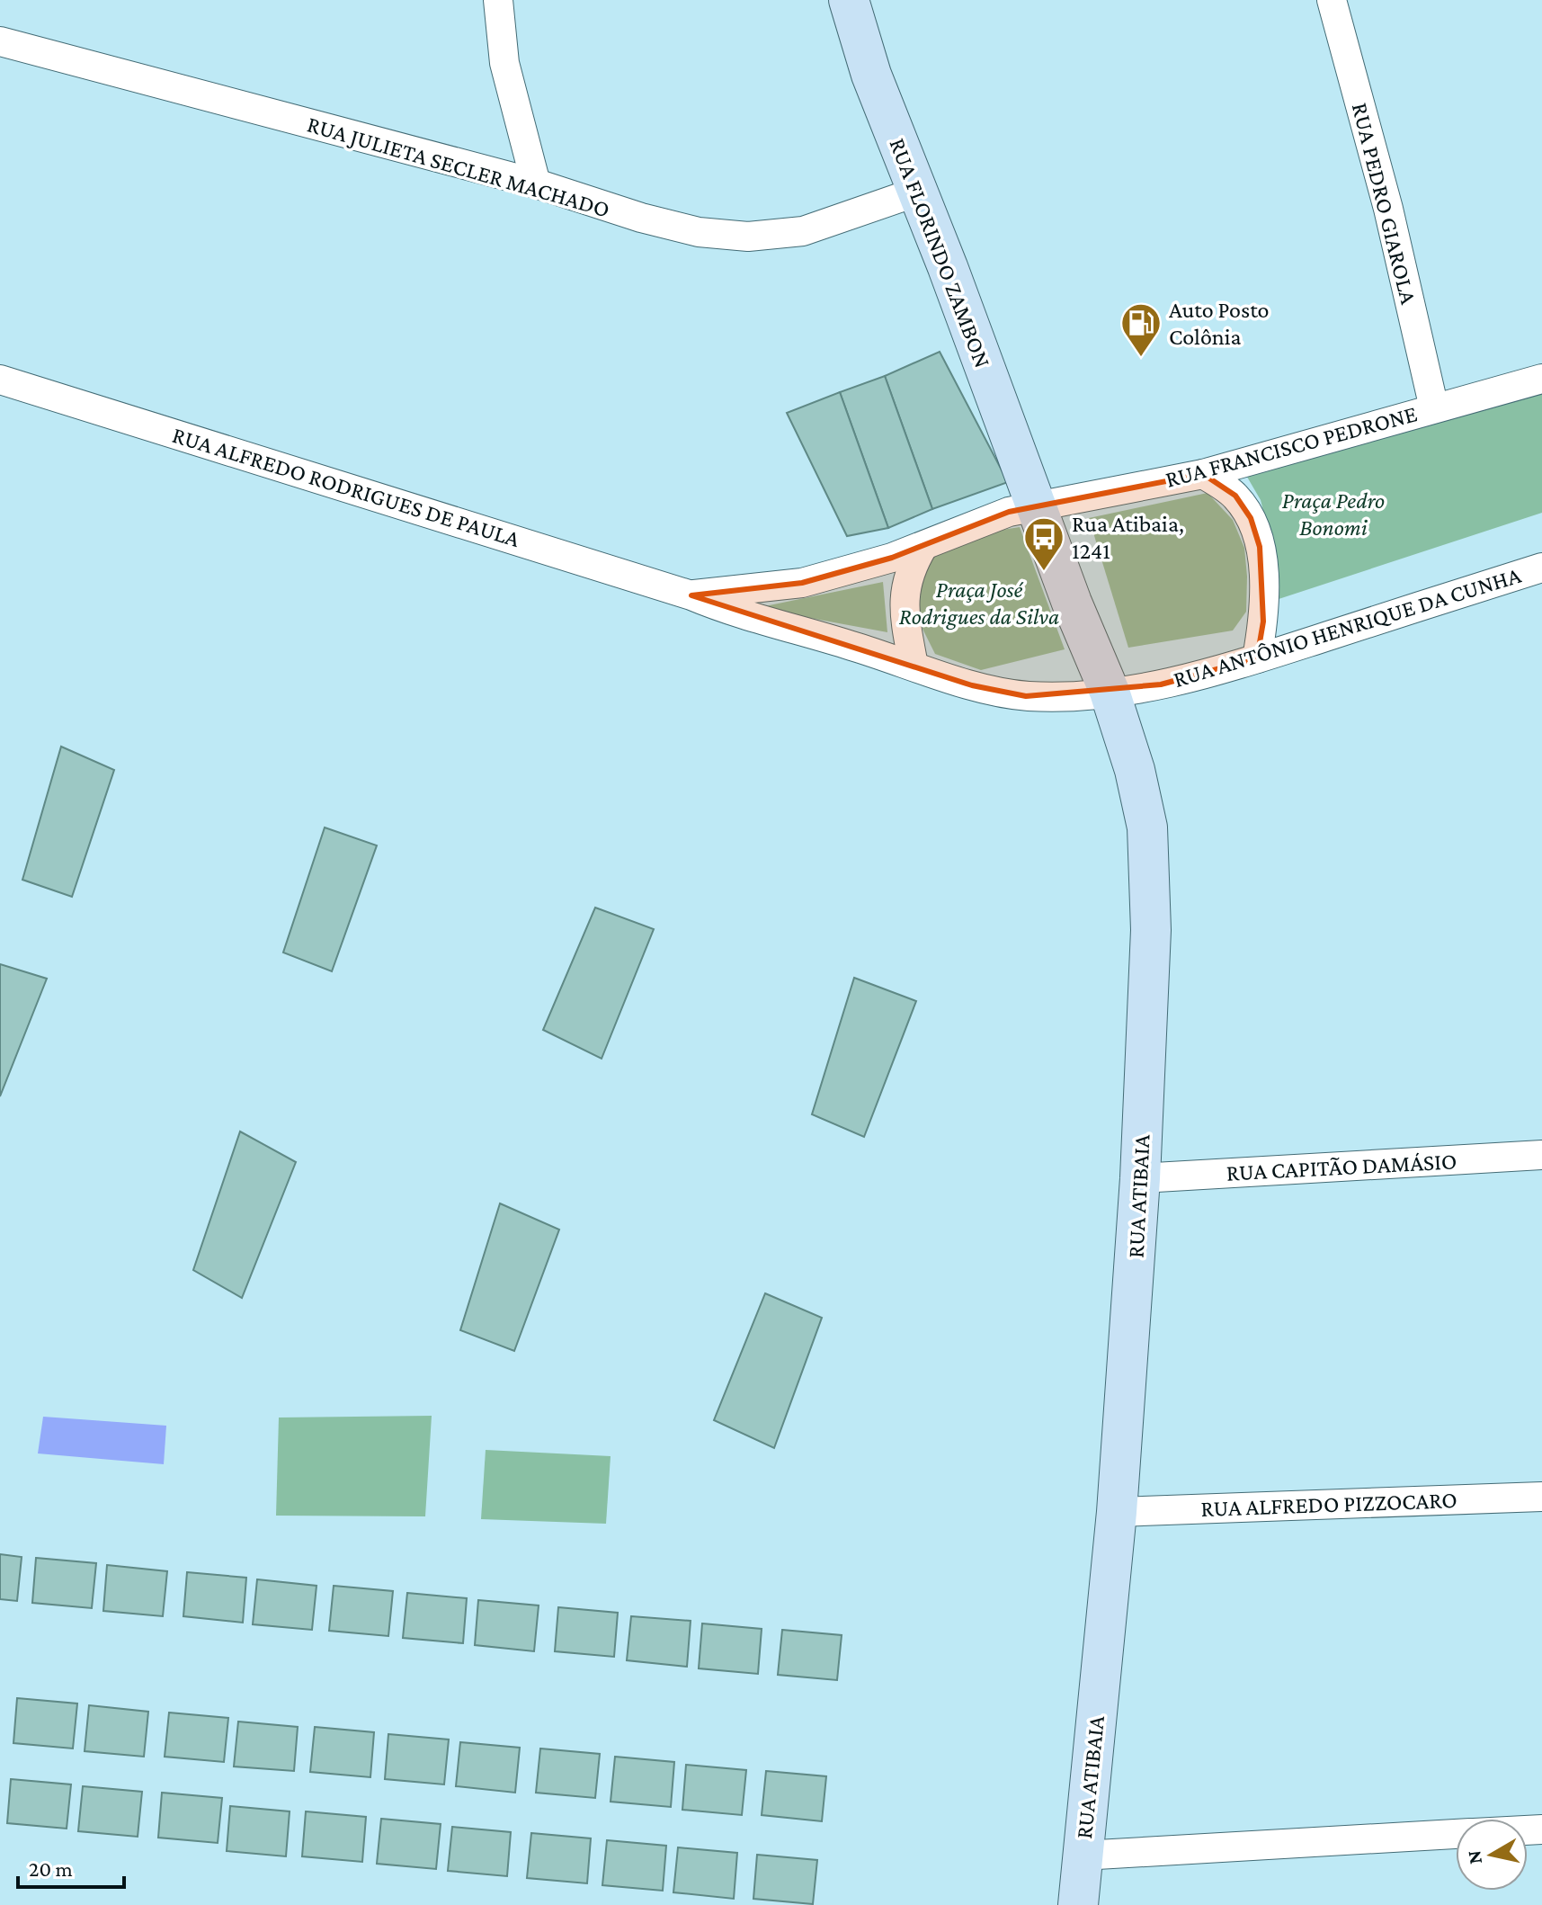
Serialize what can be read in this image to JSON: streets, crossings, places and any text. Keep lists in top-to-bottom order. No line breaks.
{"streets":{"main road":["RUA FLORINDO ZAMBON","RUA ATIBAIA"],"street":["RUA JULIETA SECLER MACHADO","RUA PEDRO GIAROLA","RUA FRANCISCO PEDRONE","RUA ALFREDO RODRIGUES DE PAULA","RUA ANTÔNIO HENRIQUE DA CUNHA","RUA CAPITÃO DAMÁSIO","RUA ALFREDO PIZZOCARO"]},"crossings":[["RUA JULIETA SECLER MACHADO","RUA FLORINDO ZAMBON"],["RUA PEDRO GIAROLA","RUA FRANCISCO PEDRONE"],["RUA FLORINDO ZAMBON","RUA FRANCISCO PEDRONE"],["RUA FLORINDO ZAMBON","RUA ALFREDO RODRIGUES DE PAULA"],["RUA FLORINDO ZAMBON","RUA ATIBAIA"],["RUA FRANCISCO PEDRONE","RUA ALFREDO RODRIGUES DE PAULA"],["RUA FRANCISCO PEDRONE","RUA ATIBAIA"],["RUA ALFREDO RODRIGUES DE PAULA","RUA ANTÔNIO HENRIQUE DA CUNHA"],["RUA ALFREDO RODRIGUES DE PAULA","RUA ATIBAIA"],["RUA ANTÔNIO HENRIQUE DA CUNHA","RUA ATIBAIA"],["RUA CAPITÃO DAMÁSIO","RUA ATIBAIA"],["RUA ATIBAIA","RUA ALFREDO PIZZOCARO"]],"parks":["Praça Pedro Bonomi","Praça José Rodrigues da Silva"],"places":{"fuel station":["Auto Posto Colônia"],"bus stop":["Rua Atibaia, 1241"]},"scale_bar":"20 m","north":"left"}
